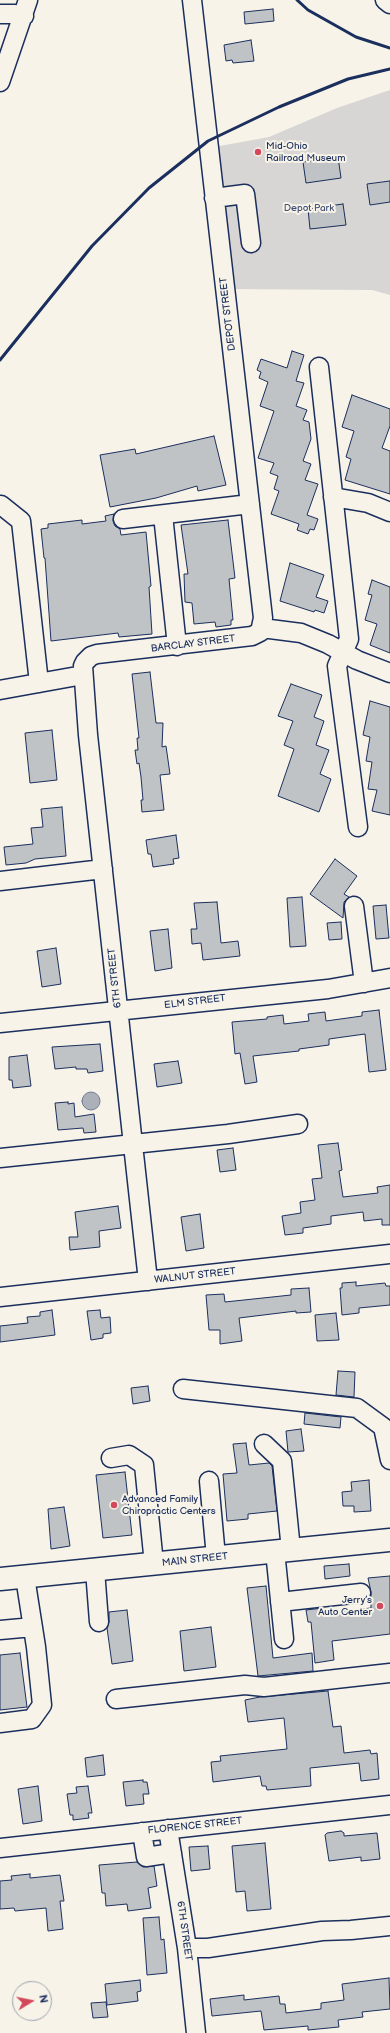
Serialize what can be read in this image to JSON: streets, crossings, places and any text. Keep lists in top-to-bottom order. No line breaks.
{"streets":{"main road":["MAIN STREET"],"street":["DEPOT STREET","BARCLAY STREET","6TH STREET","ELM STREET","WALNUT STREET","FLORENCE STREET"]},"crossings":[["DEPOT STREET","BARCLAY STREET"],["BARCLAY STREET","6TH STREET"],["6TH STREET","ELM STREET"],["6TH STREET","WALNUT STREET"],["6TH STREET","FLORENCE STREET"]],"parks":["Depot Park"],"places":["Mid-Ohio Railroad Museum","Advanced Family Chiropractic Centers","Jerry’s Auto Center"],"north":"right"}
